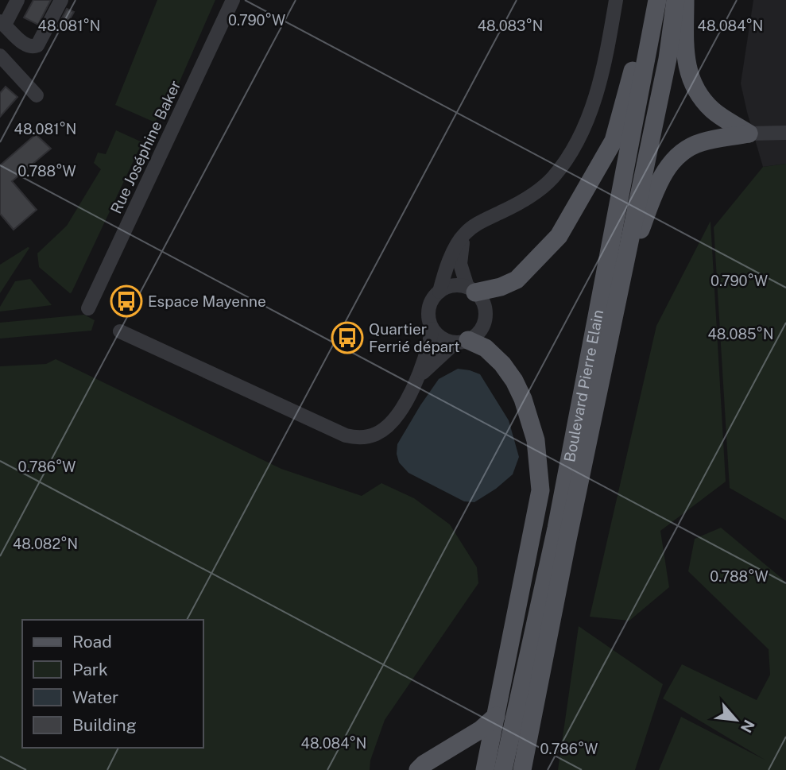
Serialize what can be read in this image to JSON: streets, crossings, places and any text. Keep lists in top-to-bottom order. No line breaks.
{"streets":{"main road":["Boulevard Pierre Elain"],"street":["Rue Joséphine Baker"]},"places":{"bus stop":["Espace Mayenne","Quartier Ferrié départ"]},"legend":["Road","Park","Water","Building"],"north":"bottom right","coordinates":["0.790°W","48.081°N","48.083°N","48.084°N","0.788°W","48.085°N","0.786°W","48.082°N"]}
